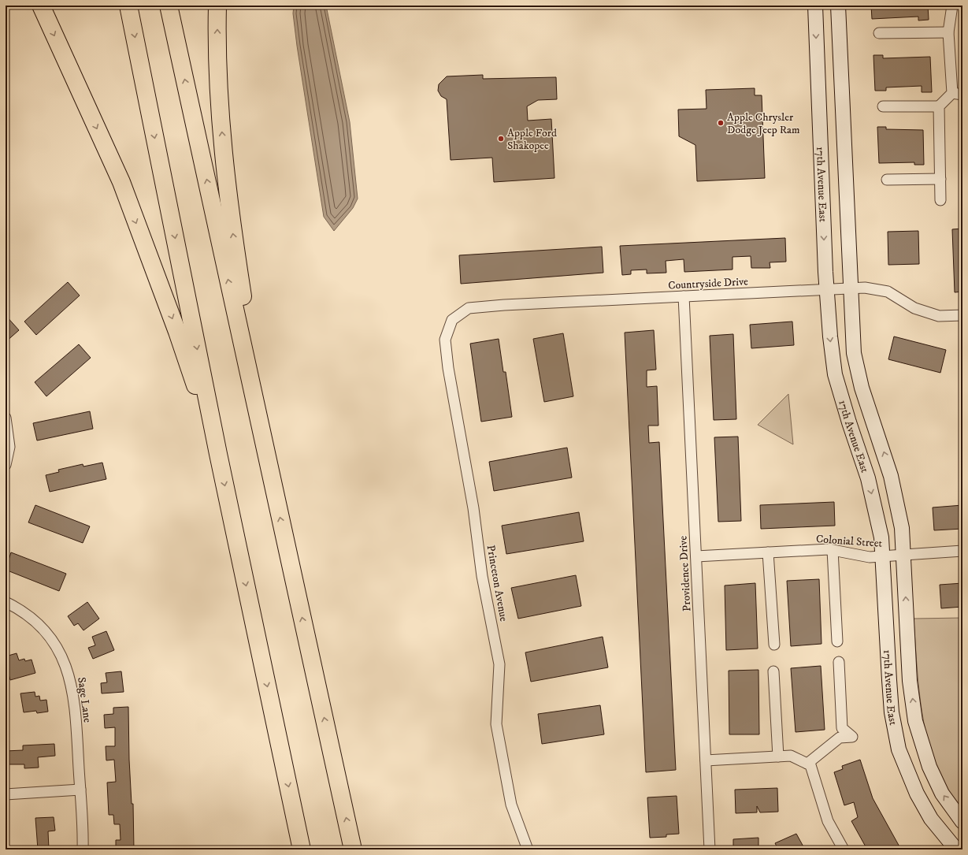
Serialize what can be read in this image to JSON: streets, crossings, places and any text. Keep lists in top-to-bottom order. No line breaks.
{"streets":{"street":["17th Avenue East","Countryside Drive","Colonial Street","Providence Drive","Princeton Avenue","Sage Lane"]},"crossings":[["17th Avenue East","Countryside Drive"],["17th Avenue East","Colonial Street"],["Countryside Drive","Providence Drive"],["Countryside Drive","Princeton Avenue"],["Colonial Street","Providence Drive"]],"places":["Apple Chrysler Dodge Jeep Ram","Apple Ford Shakopee"]}
